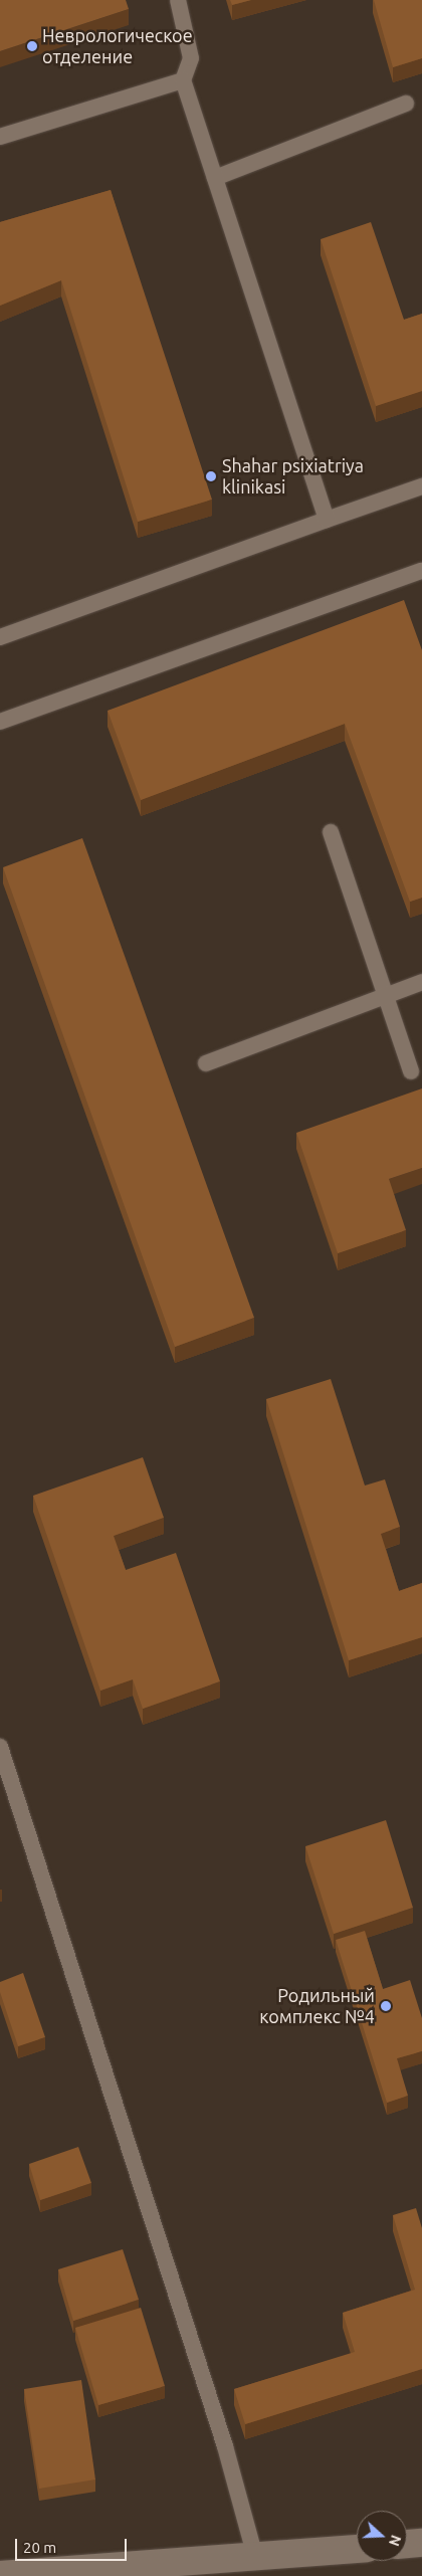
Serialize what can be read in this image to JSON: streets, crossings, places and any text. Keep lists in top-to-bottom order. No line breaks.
{"places":["Неврологическое отделение","Shahar psixiatriya klinikasi","Родильный комплекс №4"],"scale_bar":"20 m","north":"right"}
